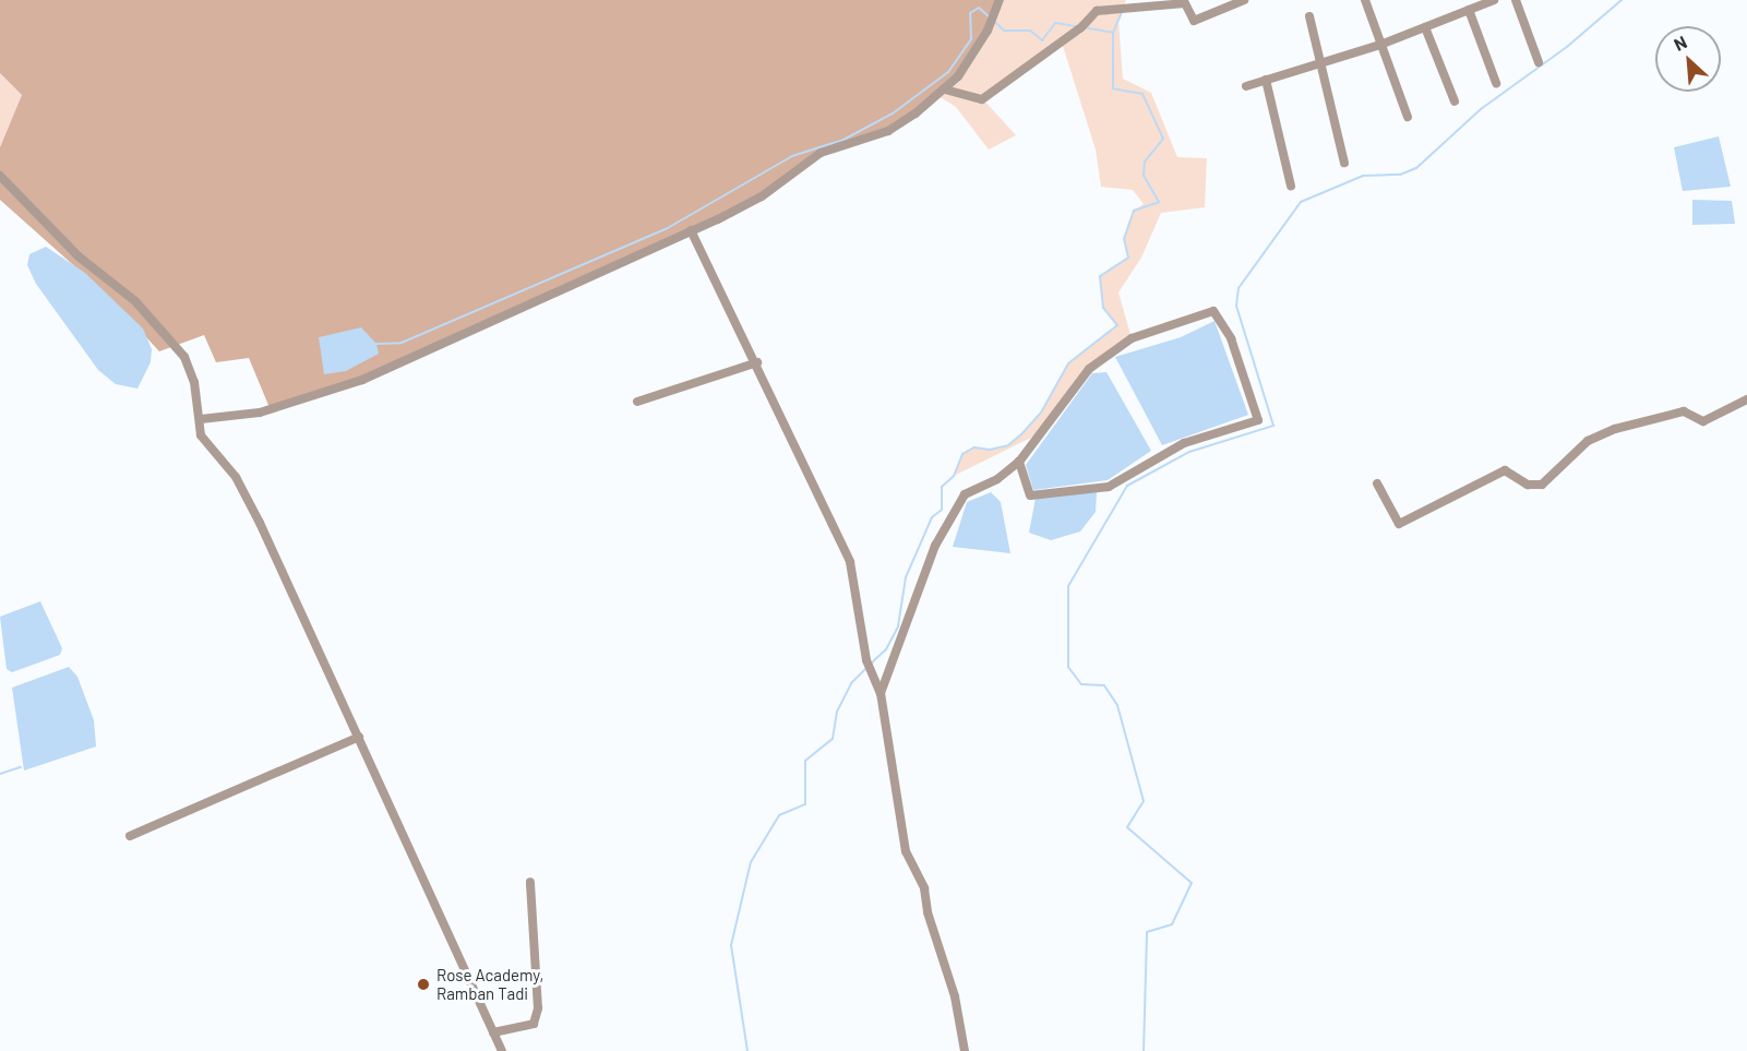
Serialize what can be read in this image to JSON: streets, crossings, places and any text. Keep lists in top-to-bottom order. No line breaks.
{"places":["Rose Academy, Ramban Tadi"],"north":"top left"}
